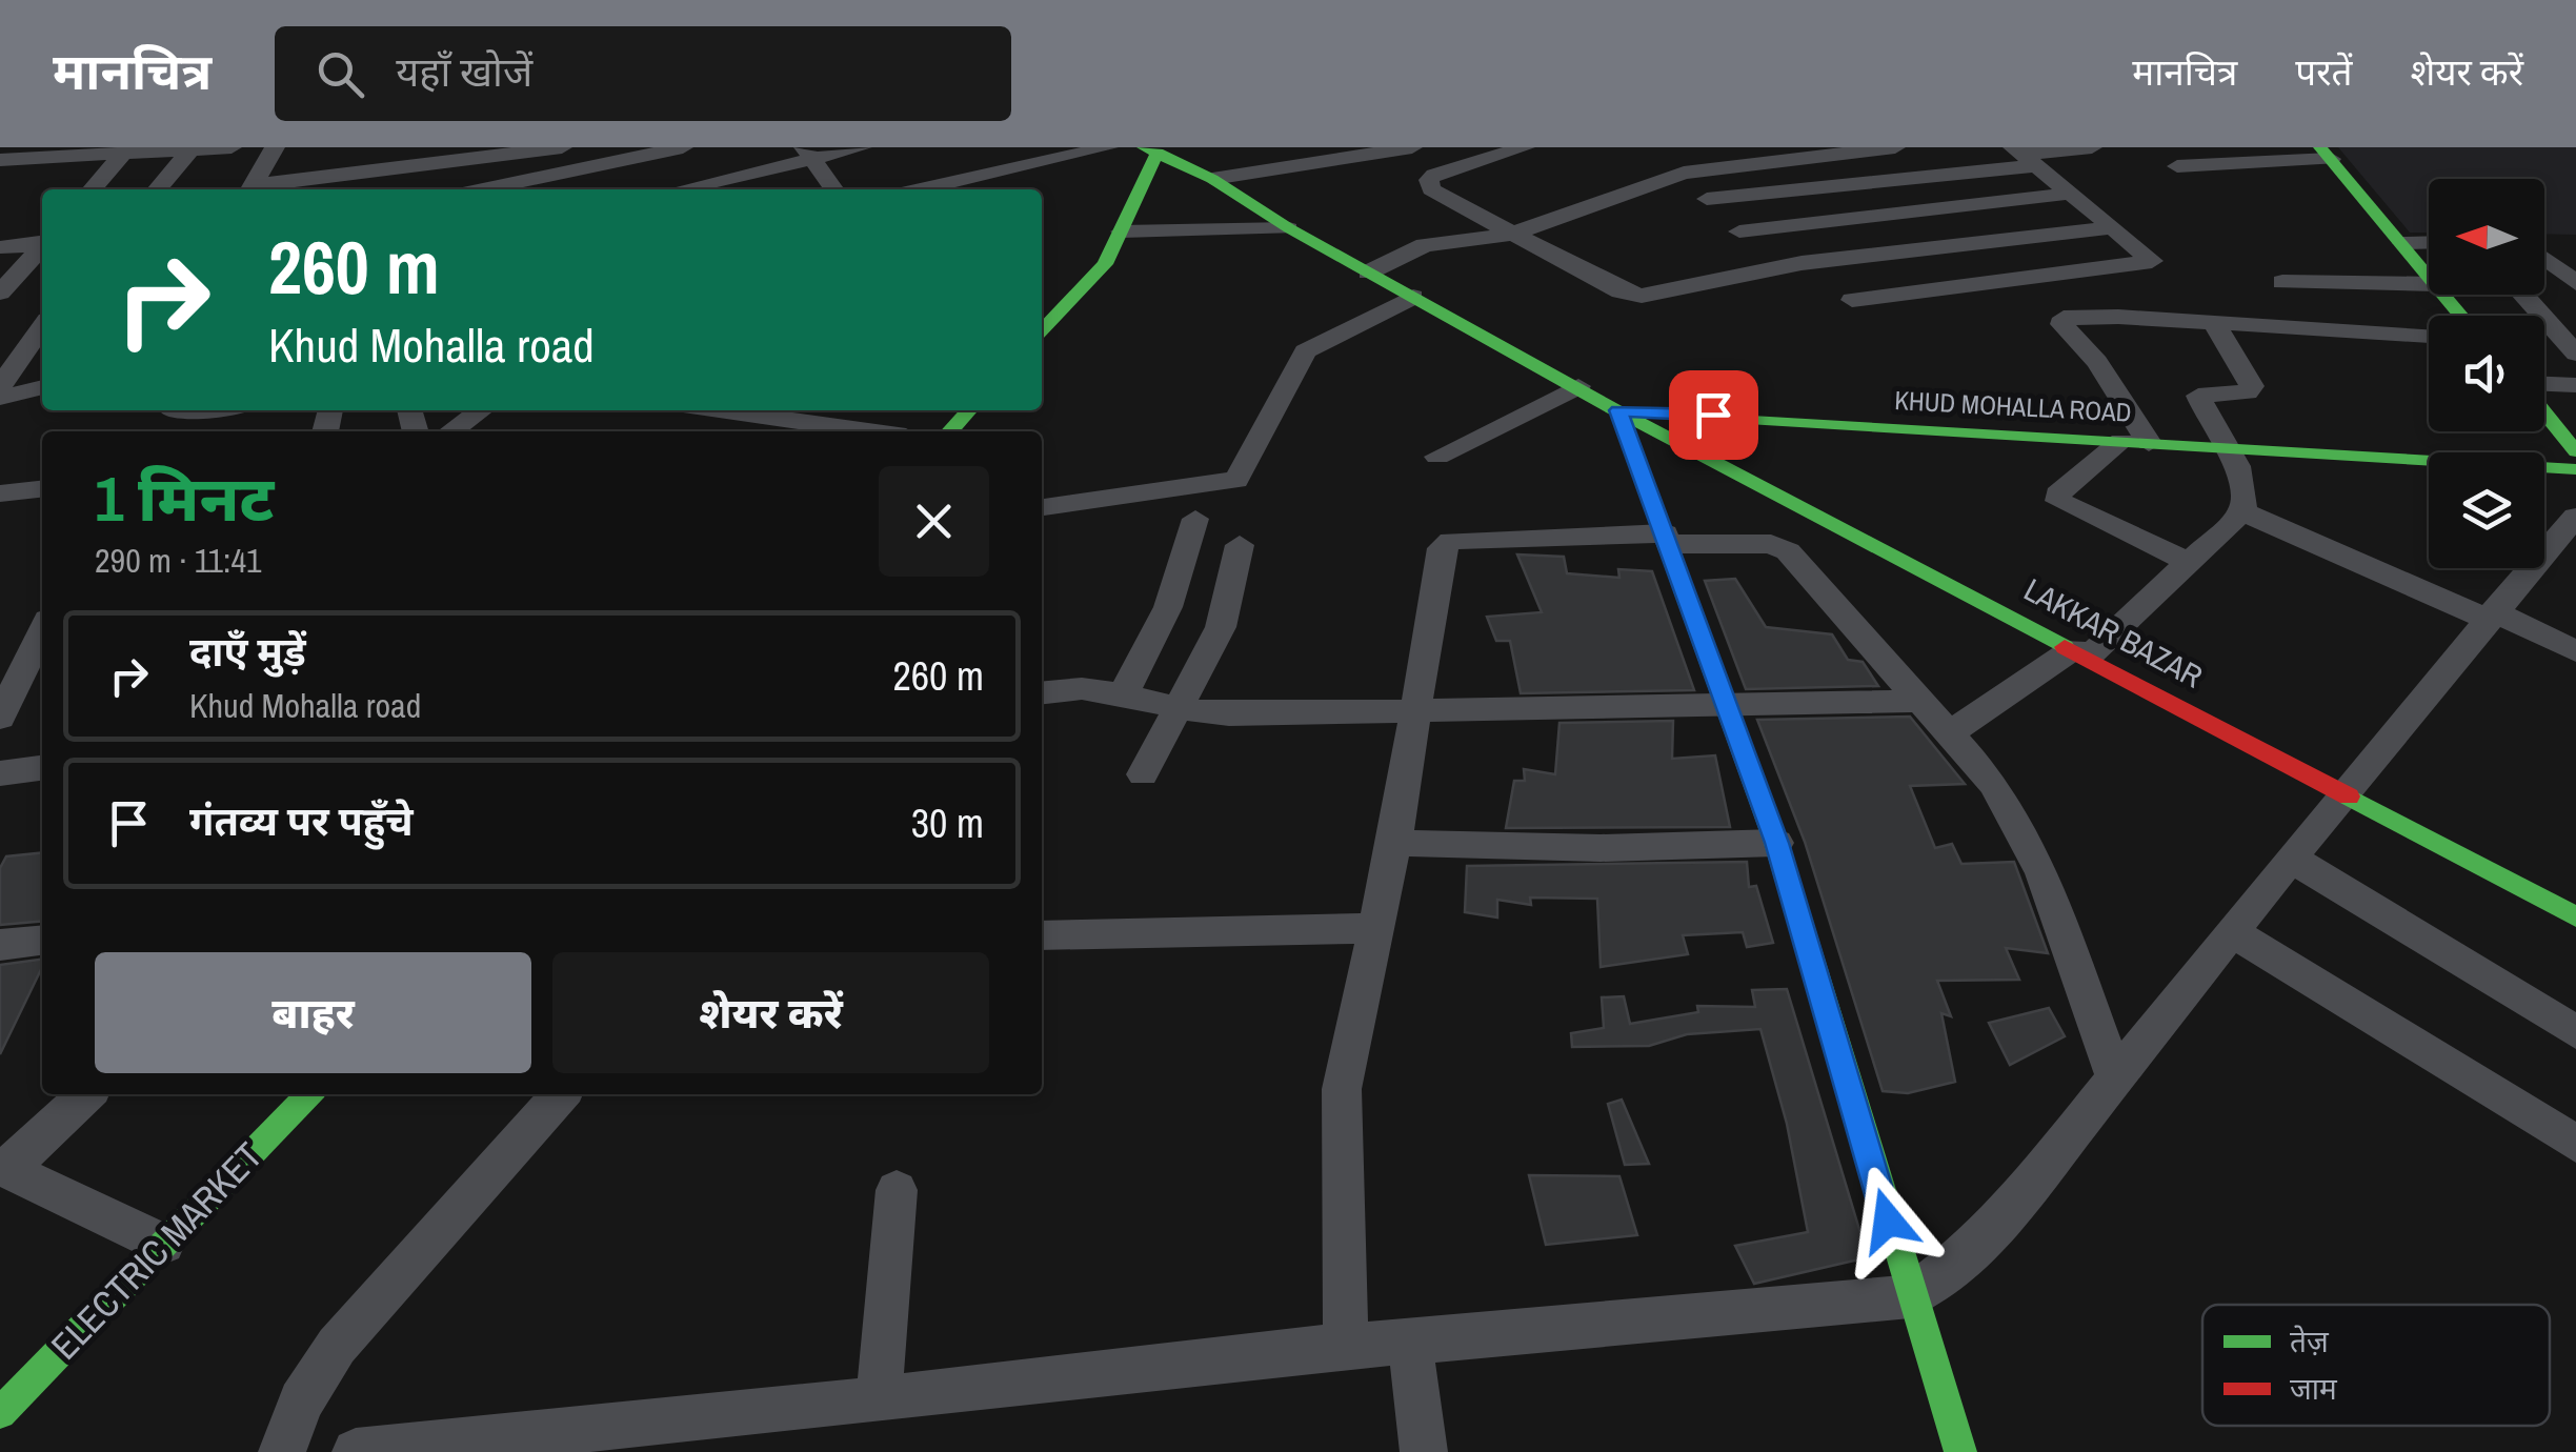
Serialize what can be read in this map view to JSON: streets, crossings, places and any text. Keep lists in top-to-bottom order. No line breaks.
{"streets":{"street":["KHUD MOHALLA ROAD","LAKKAR BAZAR","ELECTRIC MARKET"]},"crossings":[["KHUD MOHALLA ROAD","LAKKAR BAZAR"]],"legend":["तेज़","जाम"],"north":"left","page":{"header":"मानचित्र","search":"यहाँ खोजें","nav":["मानचित्र","परतें","शेयर करें"],"turn":["260 m","Khud Mohalla road"],"heading":["1 मिनट","290 m · 11:41"],"list":[{"name":"दाएँ मुड़ें","note":"Khud Mohalla road","value":"260 m"},{"name":"गंतव्य पर पहुँचे","value":"30 m"}],"buttons":["बाहर","शेयर करें"]}}
